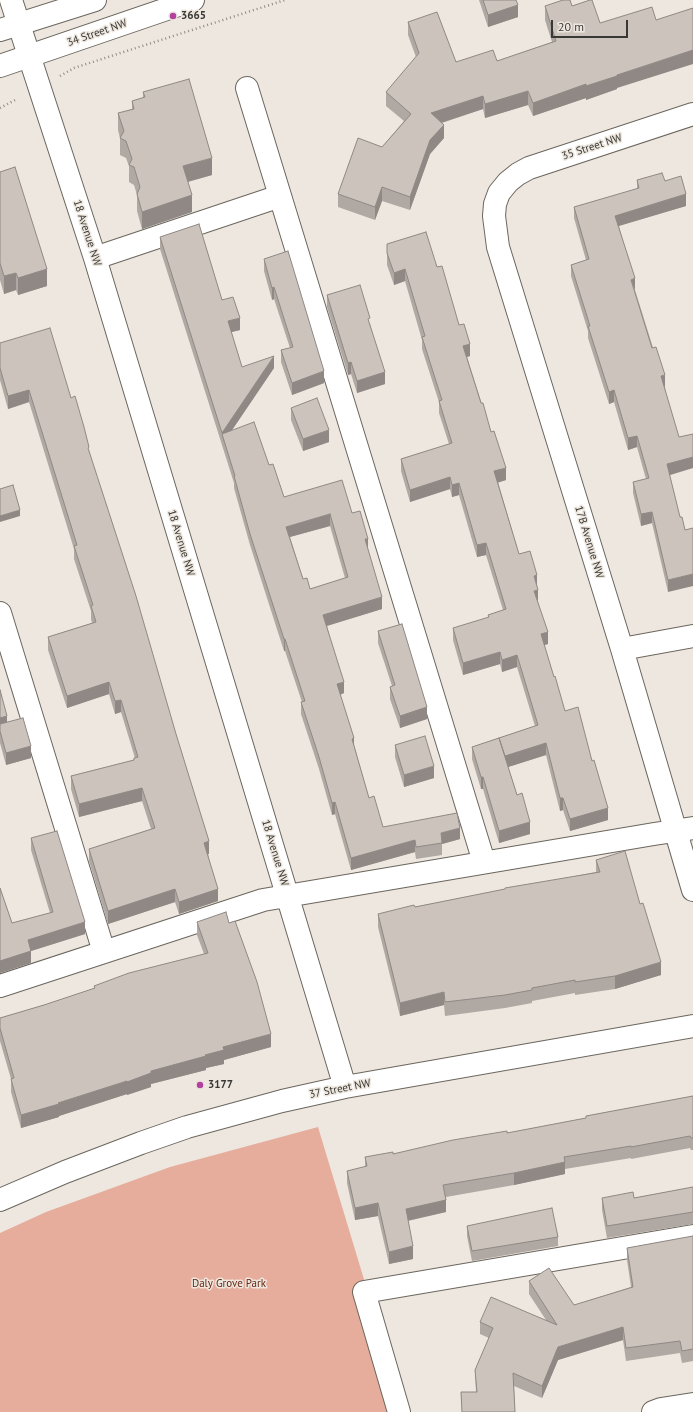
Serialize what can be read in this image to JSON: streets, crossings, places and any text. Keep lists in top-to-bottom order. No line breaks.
{"streets":{"street":["34 Street NW","35 Street NW","18 Avenue NW","17B Avenue NW","37 Street NW"]},"crossings":[["34 Street NW","18 Avenue NW"],["35 Street NW","17B Avenue NW"],["18 Avenue NW","37 Street NW"]],"parks":["Daly Grove Park"],"places":["3665","3177"],"scale_bar":"20 m"}
